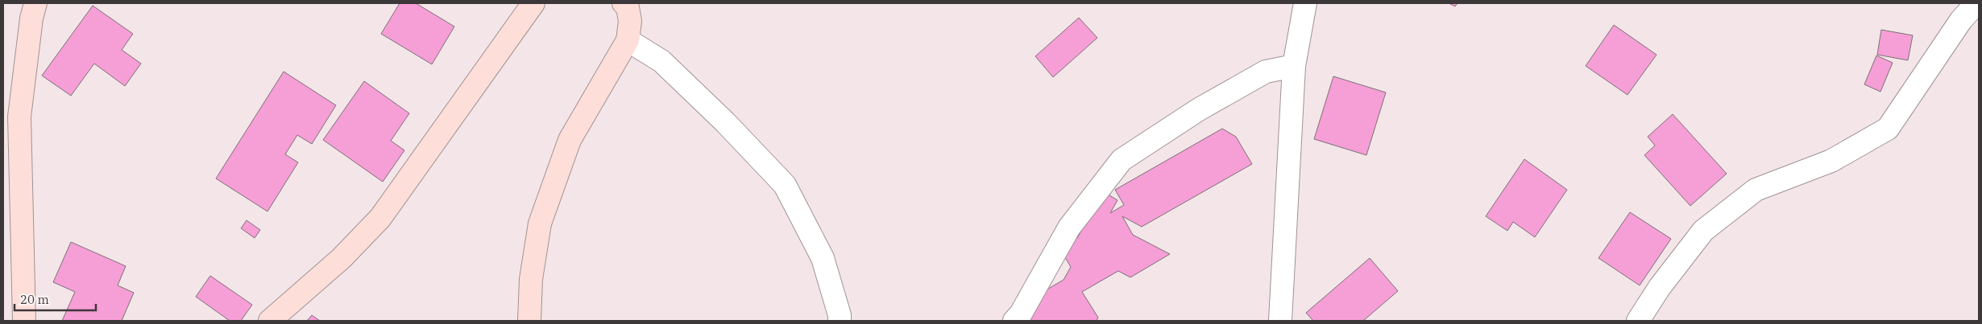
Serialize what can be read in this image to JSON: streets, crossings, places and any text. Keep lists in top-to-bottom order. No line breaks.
{"scale_bar":"20 m"}
